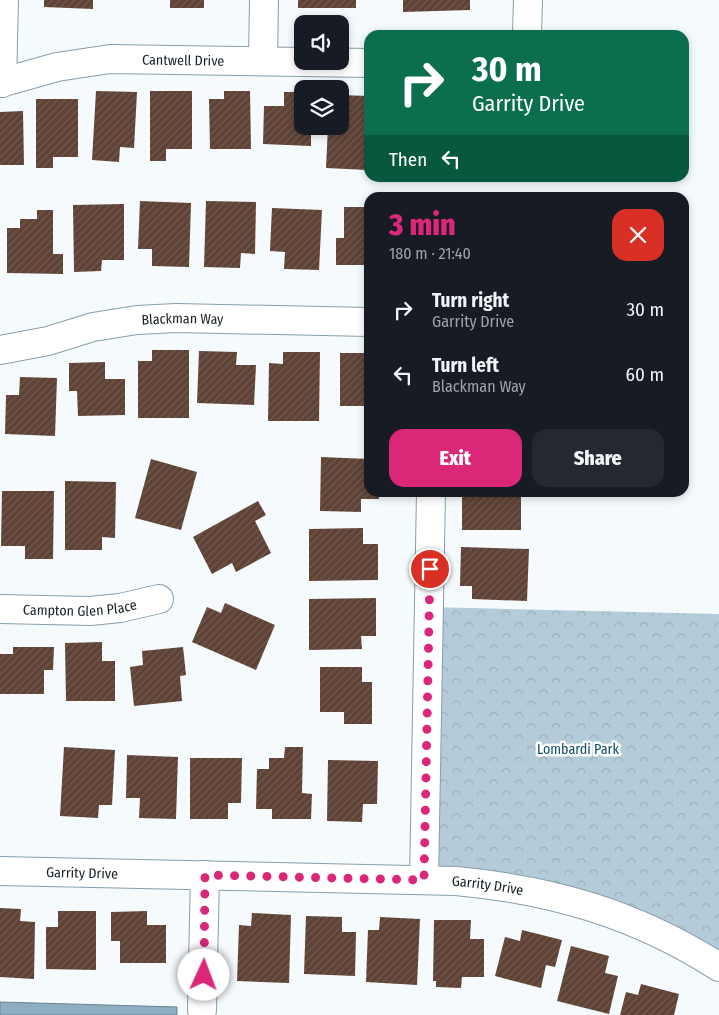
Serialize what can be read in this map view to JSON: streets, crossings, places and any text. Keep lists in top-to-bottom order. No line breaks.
{"streets":{"street":["Cantwell Drive","Blackman Way","Campton Glen Place","Garrity Drive"]},"parks":["Lombardi Park"],"page":{"turn":["30 m","Garrity Drive"],"then":"Then","heading":["3 min","180 m · 21:40"],"list":[{"name":"Turn right","note":"Garrity Drive","value":"30 m"},{"name":"Turn left","note":"Blackman Way","value":"60 m"}],"buttons":["Exit","Share"]}}
